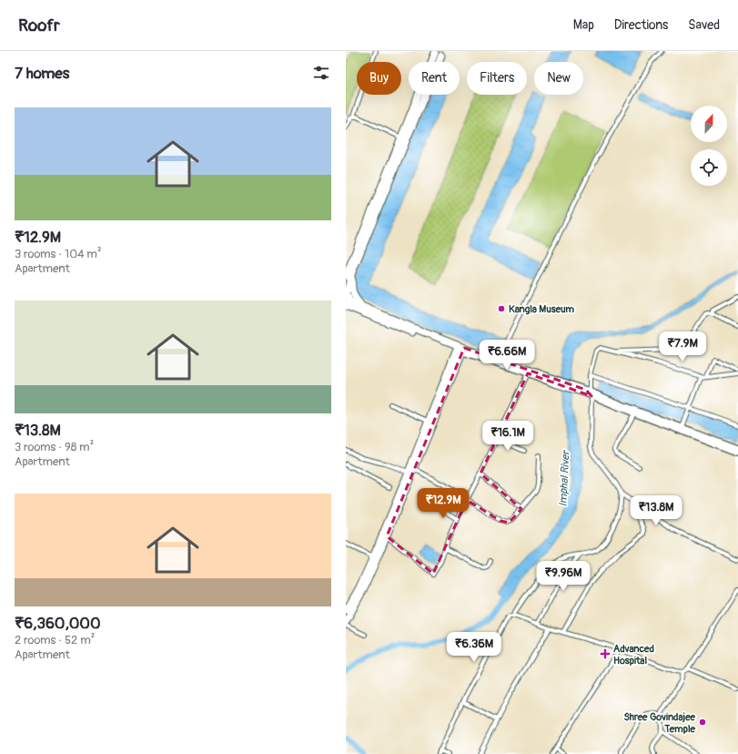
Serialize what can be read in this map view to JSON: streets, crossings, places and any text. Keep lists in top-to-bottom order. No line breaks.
{"water":["Imphal River"],"places":{"other":["Kangla Museum","Shree Govindajee Temple"],"health":["Advanced Hospital"]},"north":"top","page":{"header":"Roofr","nav":["Map","Directions","Saved"],"heading":"7 homes","chip":["Buy","Rent","Filters","New"],"list":[{"name":"₹12.9M","note":"3 rooms · 104 m² · Apartment"},{"name":"₹13.8M","note":"3 rooms · 98 m² · Apartment"},{"name":"₹6,360,000","note":"2 rooms · 52 m² · Apartment"}],"price":["₹7.9M","₹6.66M","₹16.1M","₹12.9M","₹13.8M","₹9.96M","₹6.36M"]}}
